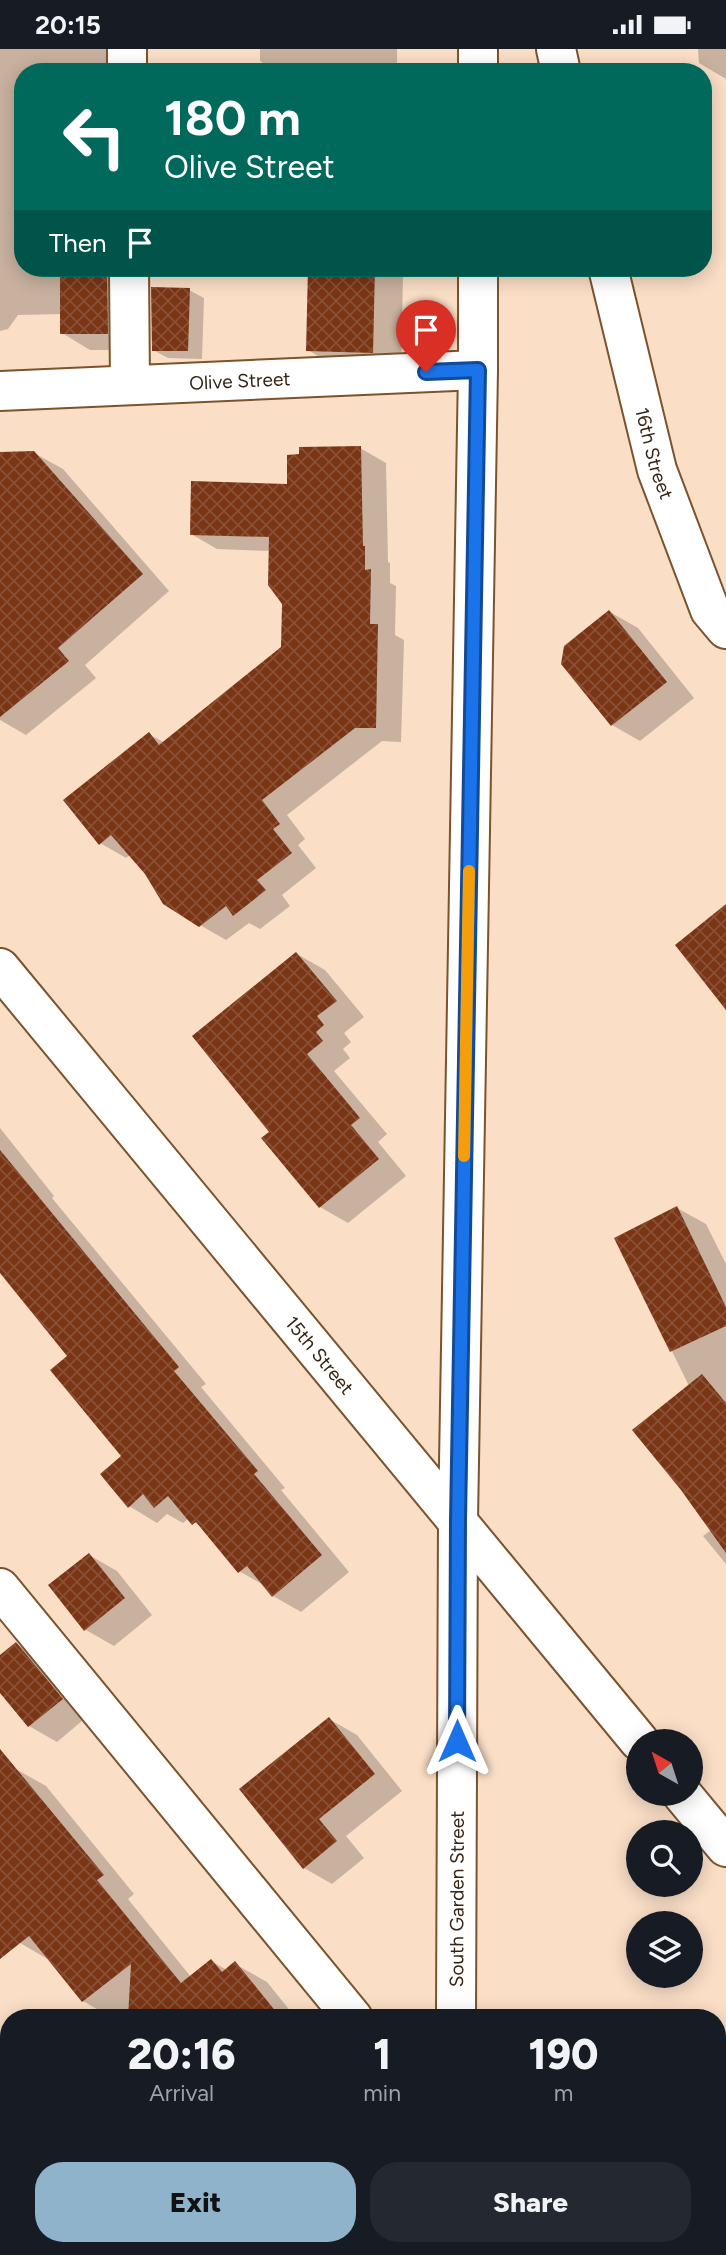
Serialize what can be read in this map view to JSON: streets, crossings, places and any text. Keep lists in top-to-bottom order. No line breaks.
{"streets":{"street":["Olive Street","16th Street","15th Street","South Garden Street"]},"crossings":[["Olive Street","South Garden Street"],["15th Street","South Garden Street"]],"north":"top left","page":{"status":"20:15","turn":["180 m","Olive Street"],"then":"Then","eta":["20:16","Arrival","1","min","190","m"],"buttons":["Exit","Share"]}}
